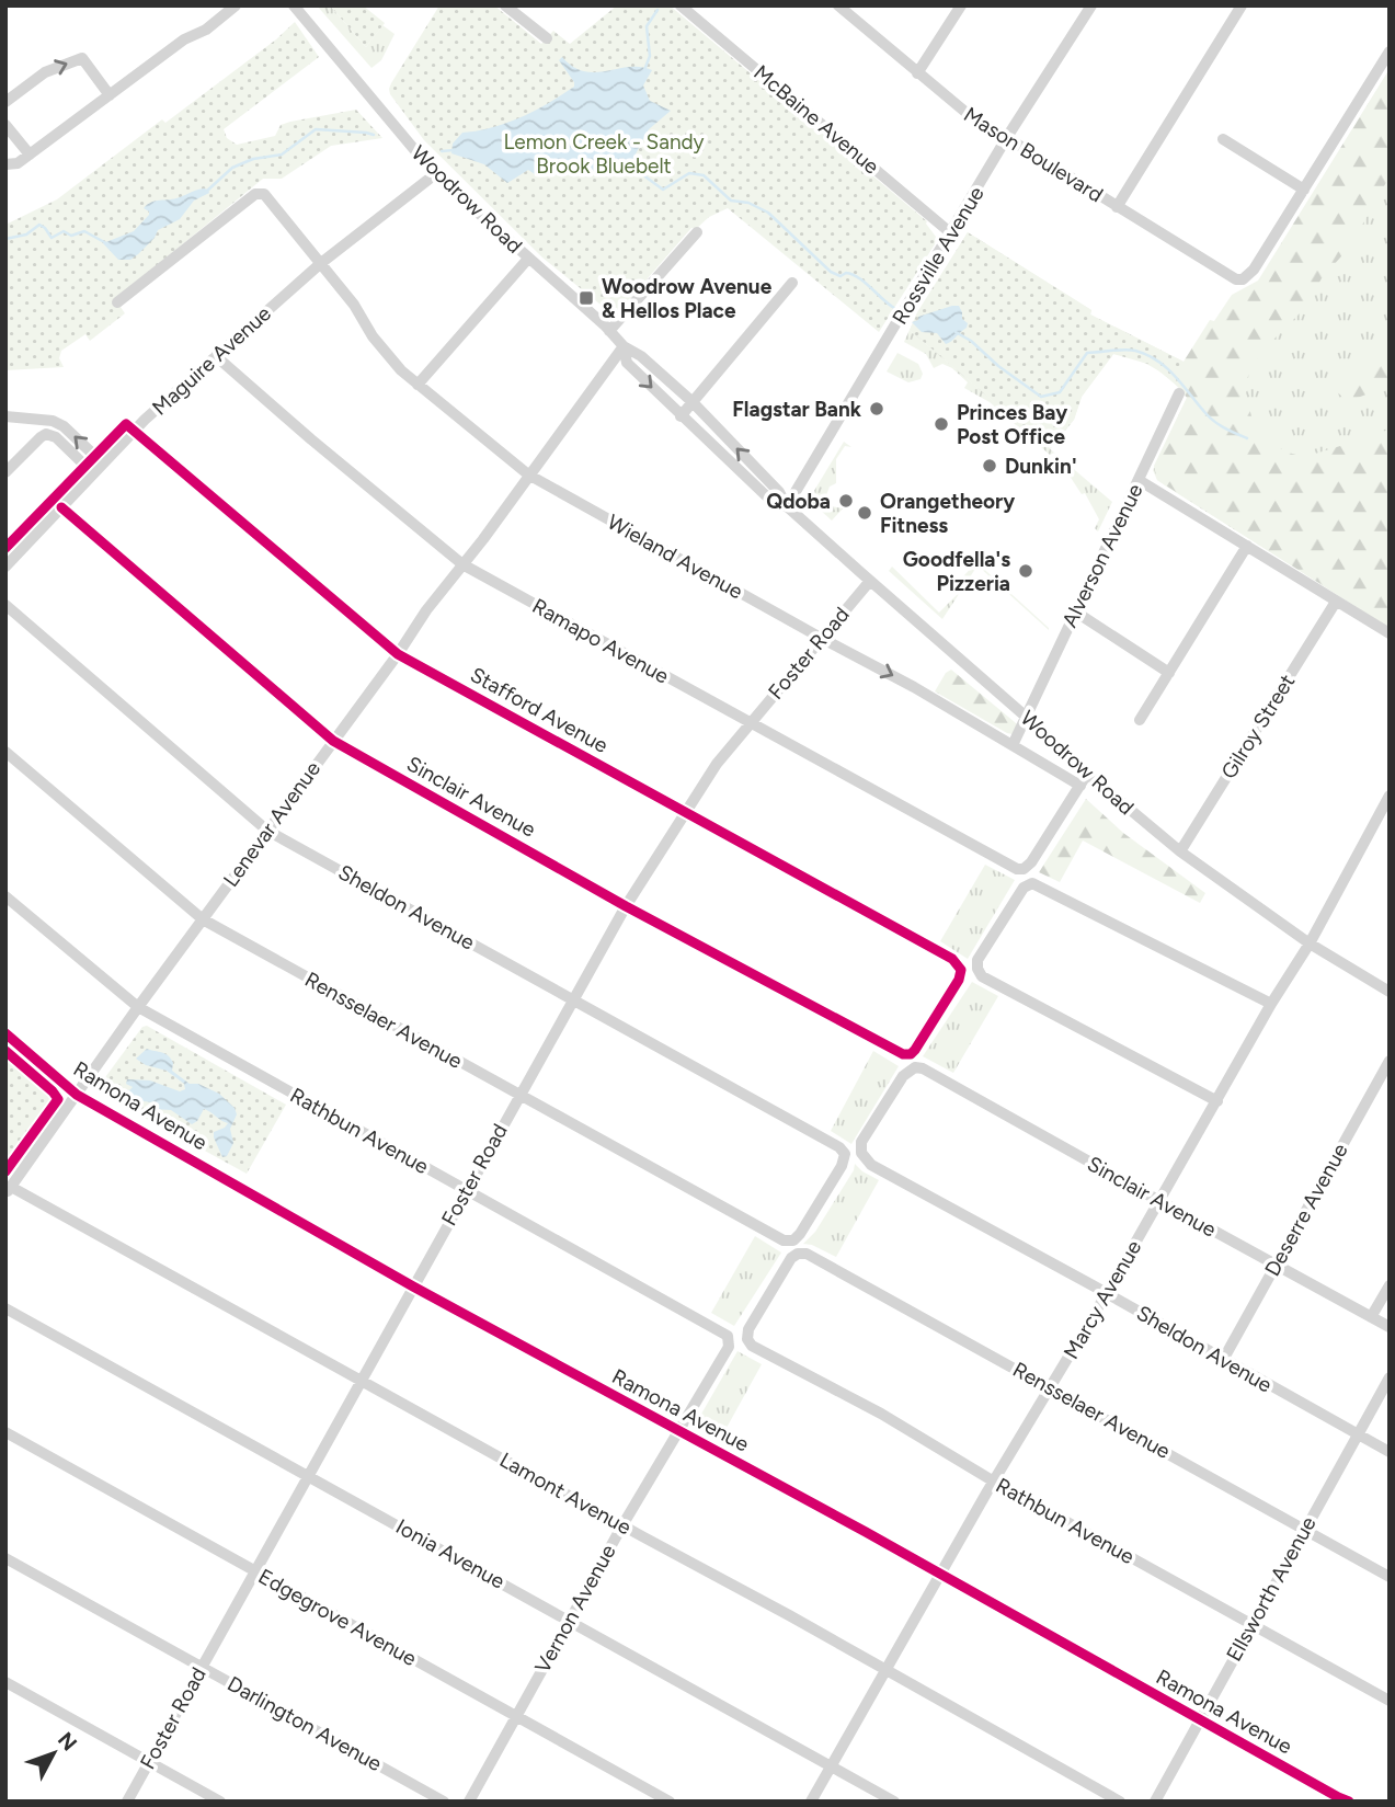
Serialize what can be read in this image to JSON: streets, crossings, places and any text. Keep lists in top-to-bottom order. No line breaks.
{"streets":{"street":["McBaine Avenue","Mason Boulevard","Woodrow Road","Rossville Avenue","Maguire Avenue","Alverson Avenue","Wieland Avenue","Ramapo Avenue","Foster Road","Stafford Avenue","Gilroy Street","Sinclair Avenue","Lenevar Avenue","Sheldon Avenue","Rensselaer Avenue","Ramona Avenue","Rathbun Avenue","Deserre Avenue","Marcy Avenue","Lamont Avenue","Ionia Avenue","Ellsworth Avenue","Vernon Avenue","Edgegrove Avenue","Darlington Avenue"]},"crossings":[["McBaine Avenue","Rossville Avenue"],["Mason Boulevard","Rossville Avenue"],["Woodrow Road","Rossville Avenue"],["Woodrow Road","Maguire Avenue"],["Woodrow Road","Alverson Avenue"],["Woodrow Road","Foster Road"],["Woodrow Road","Gilroy Street"],["Woodrow Road","Lenevar Avenue"],["Woodrow Road","Marcy Avenue"],["Maguire Avenue","Wieland Avenue"],["Maguire Avenue","Ramapo Avenue"],["Maguire Avenue","Stafford Avenue"],["Maguire Avenue","Sinclair Avenue"],["Alverson Avenue","Wieland Avenue"],["Wieland Avenue","Ramapo Avenue"],["Wieland Avenue","Foster Road"],["Wieland Avenue","Lenevar Avenue"],["Ramapo Avenue","Foster Road"],["Ramapo Avenue","Lenevar Avenue"],["Foster Road","Stafford Avenue"],["Foster Road","Sinclair Avenue"],["Foster Road","Sheldon Avenue"],["Foster Road","Rensselaer Avenue"],["Foster Road","Ramona Avenue"],["Foster Road","Rathbun Avenue"],["Foster Road","Lamont Avenue"],["Foster Road","Ionia Avenue"],["Foster Road","Edgegrove Avenue"],["Foster Road","Darlington Avenue"],["Stafford Avenue","Sinclair Avenue"],["Stafford Avenue","Lenevar Avenue"],["Sinclair Avenue","Lenevar Avenue"],["Sinclair Avenue","Sheldon Avenue"],["Sinclair Avenue","Deserre Avenue"],["Sinclair Avenue","Marcy Avenue"],["Lenevar Avenue","Sheldon Avenue"],["Lenevar Avenue","Rensselaer Avenue"],["Lenevar Avenue","Ramona Avenue"],["Lenevar Avenue","Rathbun Avenue"],["Lenevar Avenue","Lamont Avenue"],["Sheldon Avenue","Rensselaer Avenue"],["Sheldon Avenue","Deserre Avenue"],["Sheldon Avenue","Marcy Avenue"],["Sheldon Avenue","Ellsworth Avenue"],["Rensselaer Avenue","Rathbun Avenue"],["Rensselaer Avenue","Marcy Avenue"],["Rensselaer Avenue","Ellsworth Avenue"],["Ramona Avenue","Marcy Avenue"],["Ramona Avenue","Ellsworth Avenue"],["Ramona Avenue","Vernon Avenue"],["Rathbun Avenue","Marcy Avenue"],["Rathbun Avenue","Ellsworth Avenue"],["Rathbun Avenue","Vernon Avenue"],["Marcy Avenue","Lamont Avenue"],["Marcy Avenue","Ionia Avenue"],["Lamont Avenue","Vernon Avenue"],["Ionia Avenue","Vernon Avenue"],["Vernon Avenue","Edgegrove Avenue"]],"parks":["Lemon Creek - Sandy Brook Bluebelt"],"places":{"transit":["Woodrow Avenue & Hellos Place"],"other":["Flagstar Bank","Princes Bay Post Office","Dunkin'","Qdoba","Orangetheory Fitness","Goodfella's Pizzeria"]},"north":"top right"}
